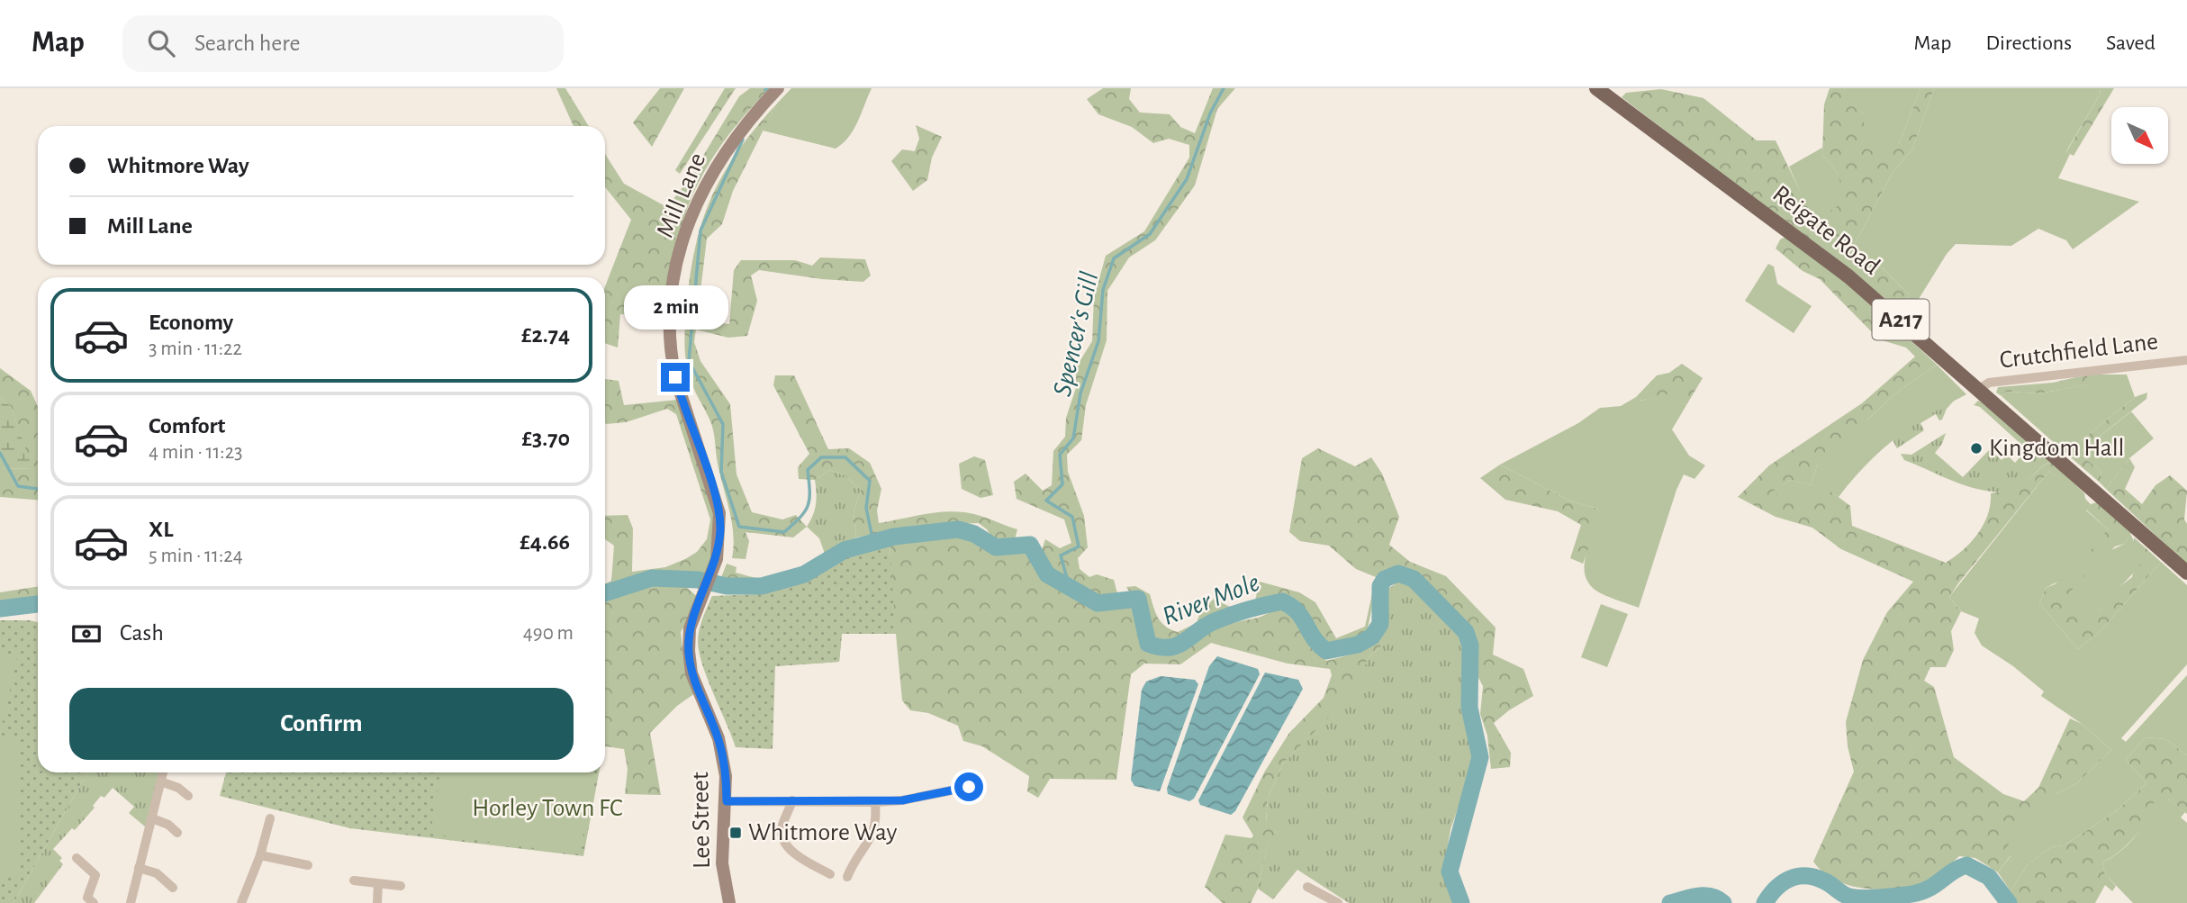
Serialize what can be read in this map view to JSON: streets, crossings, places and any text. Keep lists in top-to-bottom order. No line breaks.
{"streets":{"main road":["Reigate Road","A217"],"street":["Mill Lane","Crutchfield Lane","Lee Street"]},"crossings":[["Mill Lane","Lee Street"],["Reigate Road","Crutchfield Lane"]],"water":["Spencer's Gill","River Mole"],"parks":["Horley Town FC"],"places":{"other":["Kingdom Hall"],"transit":["Whitmore Way"]},"north":"bottom right","page":{"header":"Map","search":"Search here","nav":["Map","Directions","Saved"],"banner":["Whitmore Way","Mill Lane"],"bubble":"2 min","list":[{"name":"Economy","note":"3 min · 11:22","value":"£2.74"},{"name":"Comfort","note":"4 min · 11:23","value":"£3.70"},{"name":"XL","note":"5 min · 11:24","value":"£4.66"}],"pay":["Cash","490 m"],"buttons":"Confirm"}}
